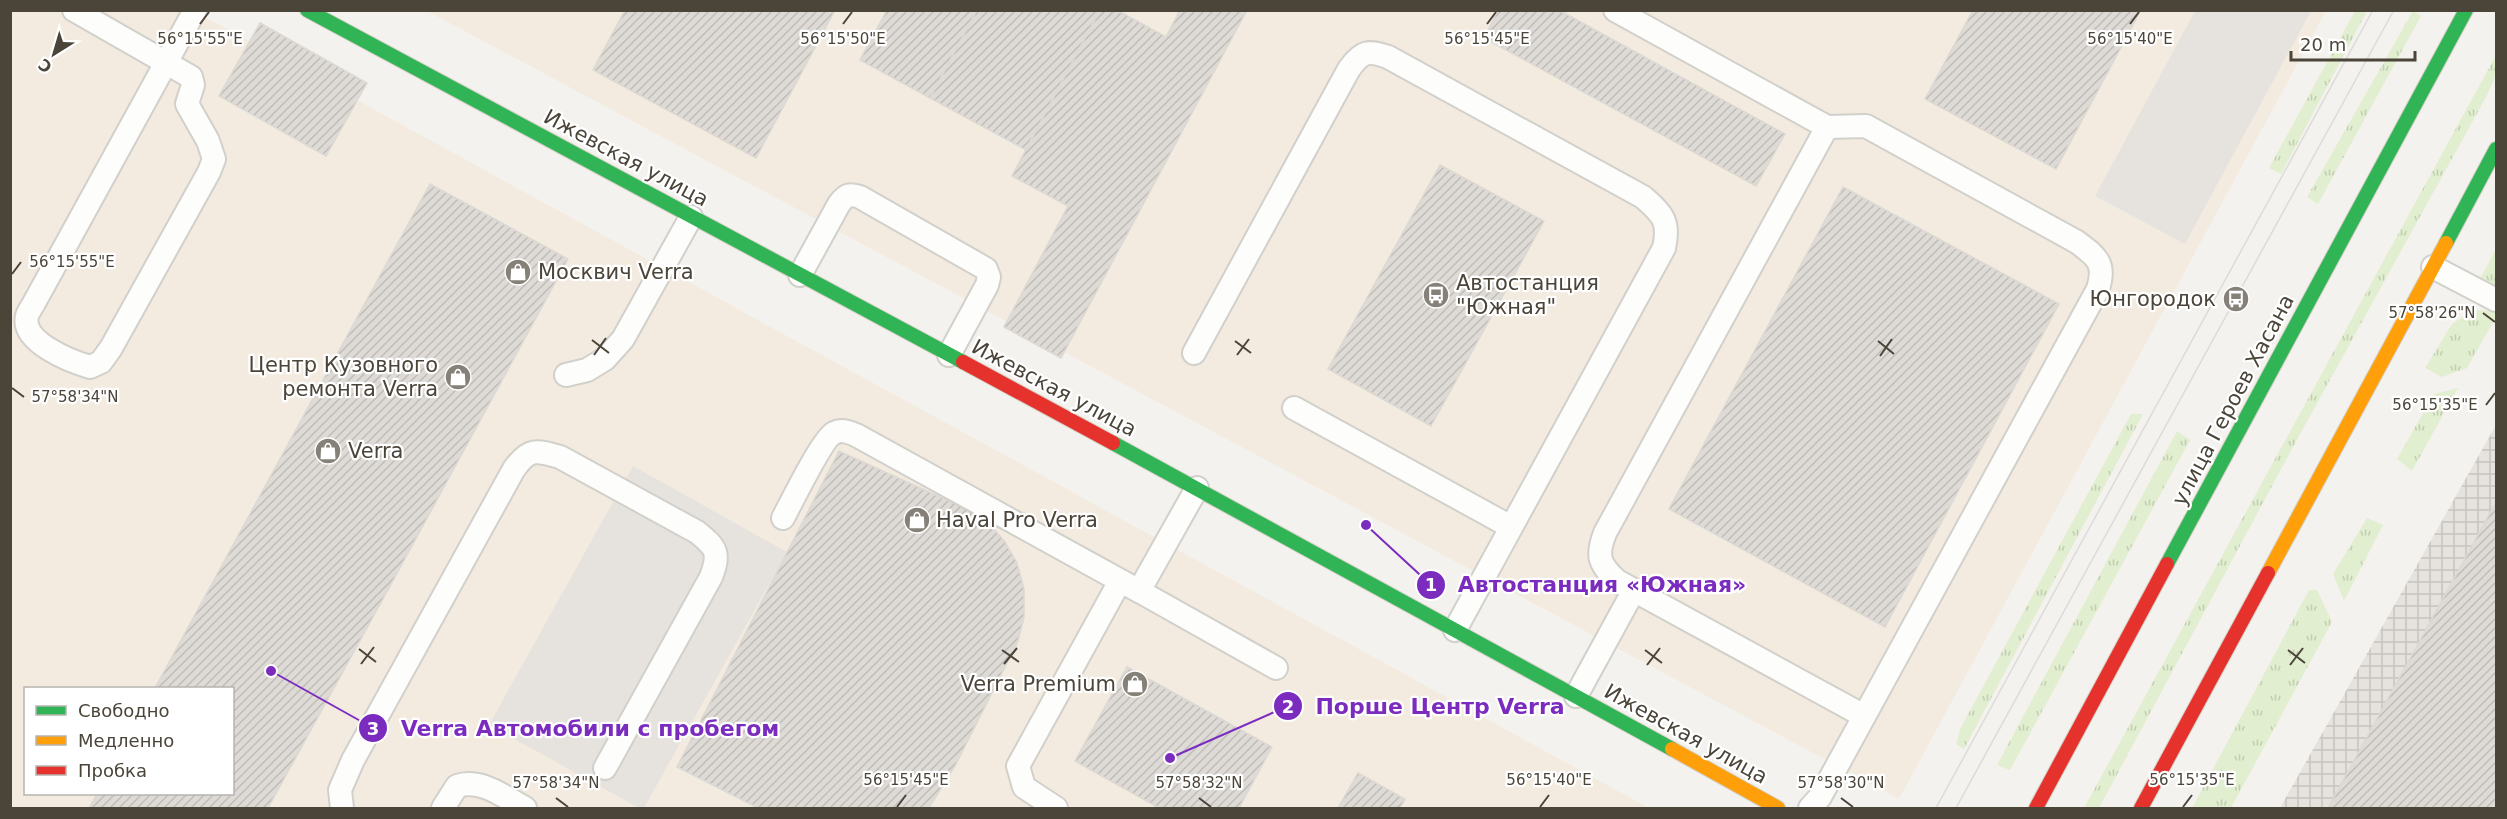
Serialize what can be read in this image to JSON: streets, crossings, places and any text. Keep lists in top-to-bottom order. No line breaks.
{"streets":{"street":["Ижевская улица","улица Героев Хасана"]},"places":{"shop":["Москвич Verra","Центр Кузовного ремонта Verra","Verra","Haval Pro Verra","Verra Premium"],"bus stop":["Автостанция \"Южная\"","Юнгородок"],"other":["Автостанция «Южная»","Verra Автомобили с пробегом","Порше Центр Verra"]},"legend":["Свободно","Медленно","Пробка"],"scale_bar":"20 m","north":"bottom left","coordinates":["56°15'55\"E","56°15'50\"E","56°15'45\"E","56°15'40\"E","57°58'26\"N","57°58'34\"N","56°15'35\"E","57°58'32\"N","57°58'30\"N"]}
